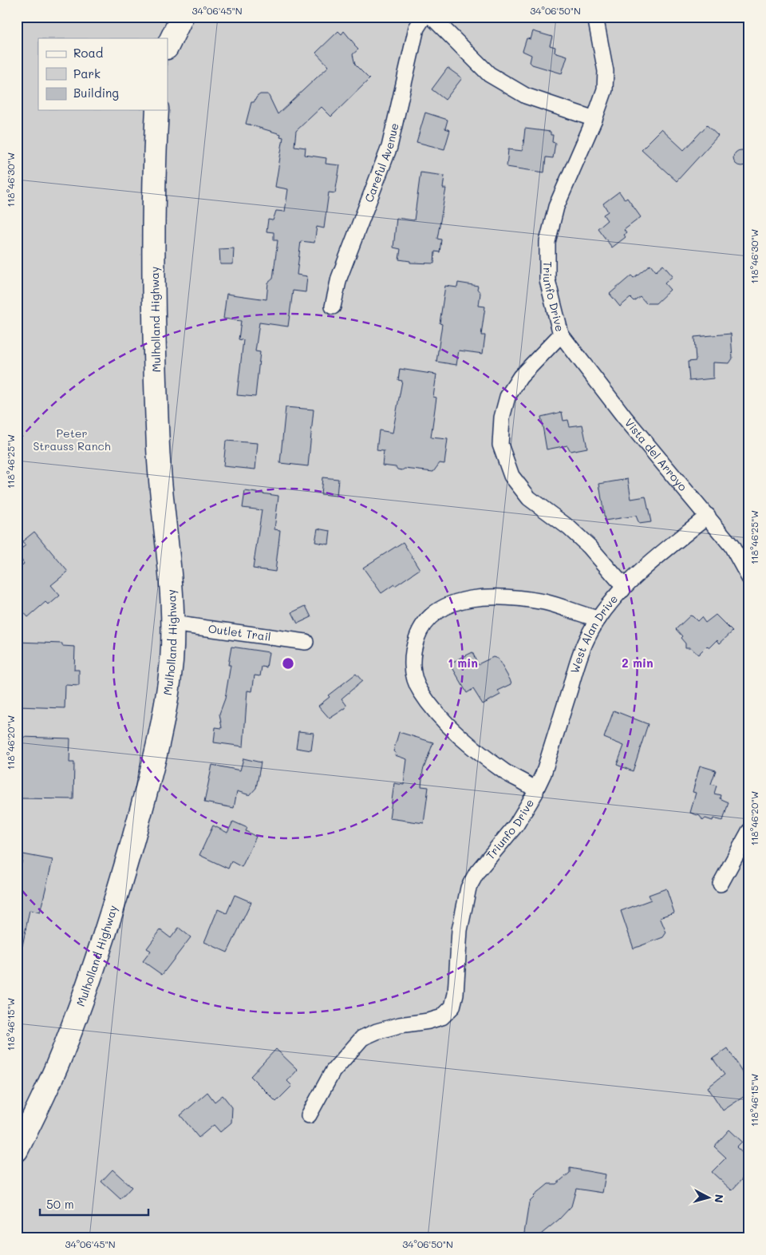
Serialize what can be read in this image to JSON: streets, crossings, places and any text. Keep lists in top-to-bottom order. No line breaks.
{"streets":{"main road":["Mulholland Highway"],"street":["Careful Avenue","Triunfo Drive","Vista del Arroyo","Outlet Trail","West Alan Drive"]},"crossings":[["Triunfo Drive","Vista del Arroyo"],["Triunfo Drive","West Alan Drive"],["Mulholland Highway","Outlet Trail"],["Vista del Arroyo","West Alan Drive"]],"parks":["Peter Strauss Ranch"],"legend":["Road","Park","Building"],"scale_bar":"50 m","north":"right","coordinates":["34°06'45\"N","34°06'50\"N","118°46'30\"W","118°46'25\"W","118°46'20\"W","118°46'15\"W"],"rings":["1 min","2 min"]}
